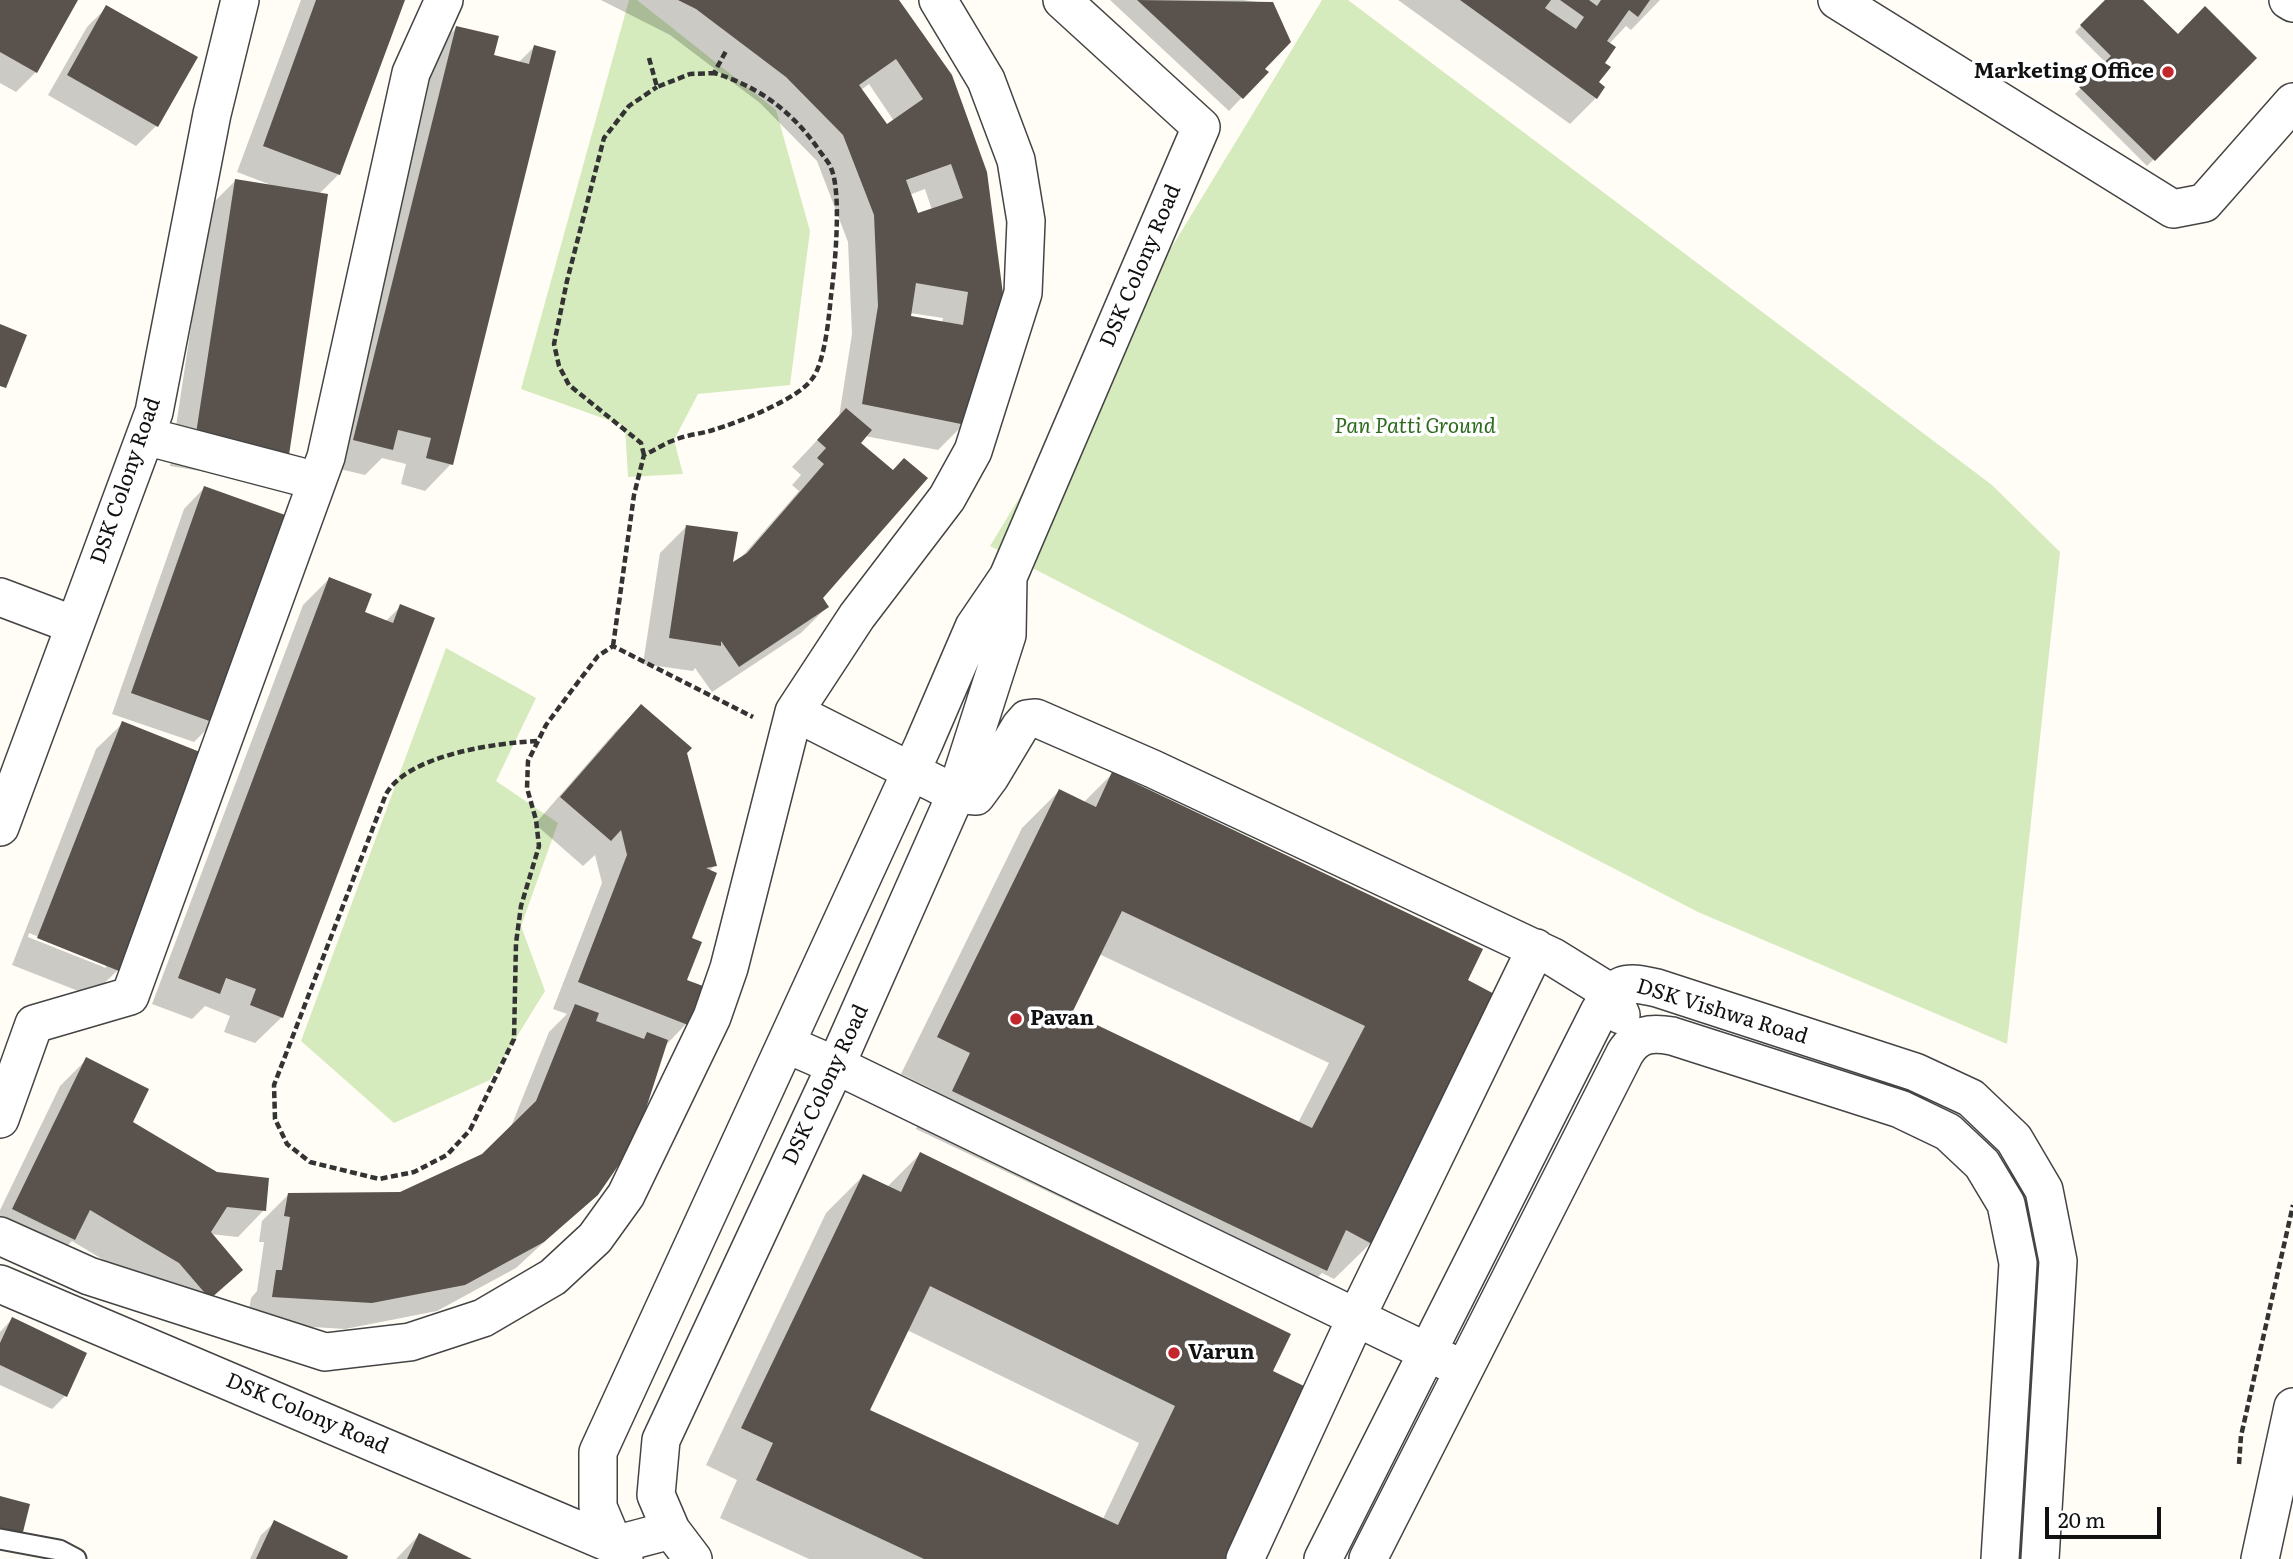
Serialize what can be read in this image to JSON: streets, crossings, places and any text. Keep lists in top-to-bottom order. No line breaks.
{"streets":{"street":["DSK Colony Road","DSK Vishwa Road"]},"parks":["Pan Patti Ground"],"places":["Marketing Office","Pavan","Varun"],"scale_bar":"20 m"}
